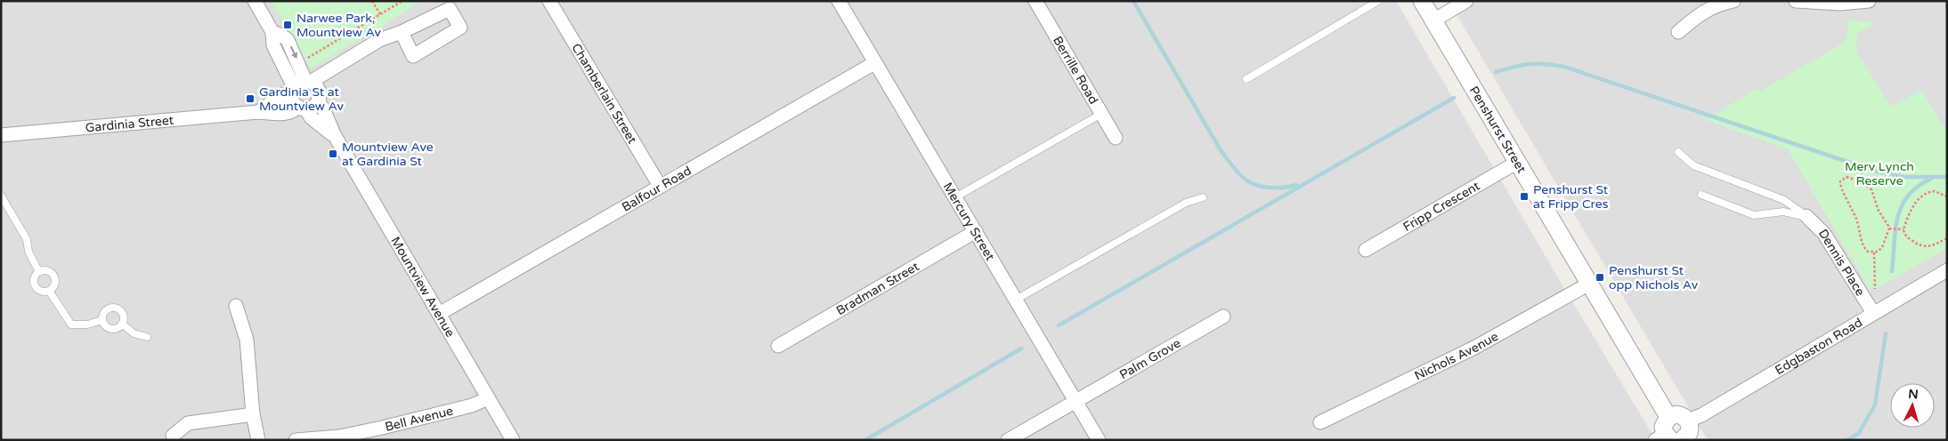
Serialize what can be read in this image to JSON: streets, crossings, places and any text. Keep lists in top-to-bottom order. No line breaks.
{"streets":{"street":["Berrille Road","Chamberlain Street","Gardinia Street","Penshurst Street","Balfour Road","Fripp Crescent","Mercury Street","Dennis Place","Mountview Avenue","Bradman Street","Edgbaston Road","Nichols Avenue","Palm Grove","Bell Avenue"]},"crossings":[["Chamberlain Street","Balfour Road"],["Gardinia Street","Mountview Avenue"],["Penshurst Street","Fripp Crescent"],["Penshurst Street","Nichols Avenue"],["Balfour Road","Mercury Street"],["Balfour Road","Mountview Avenue"],["Mercury Street","Bradman Street"],["Mercury Street","Palm Grove"],["Dennis Place","Edgbaston Road"],["Mountview Avenue","Bell Avenue"]],"parks":["Merv Lynch Reserve"],"places":{"transit":["Narwee Park, Mountview Av","Gardinia St at Mountview Av","Mountview Ave at Gardinia St","Penshurst St at Fripp Cres","Penshurst St opp Nichols Av"]},"north":"top"}
